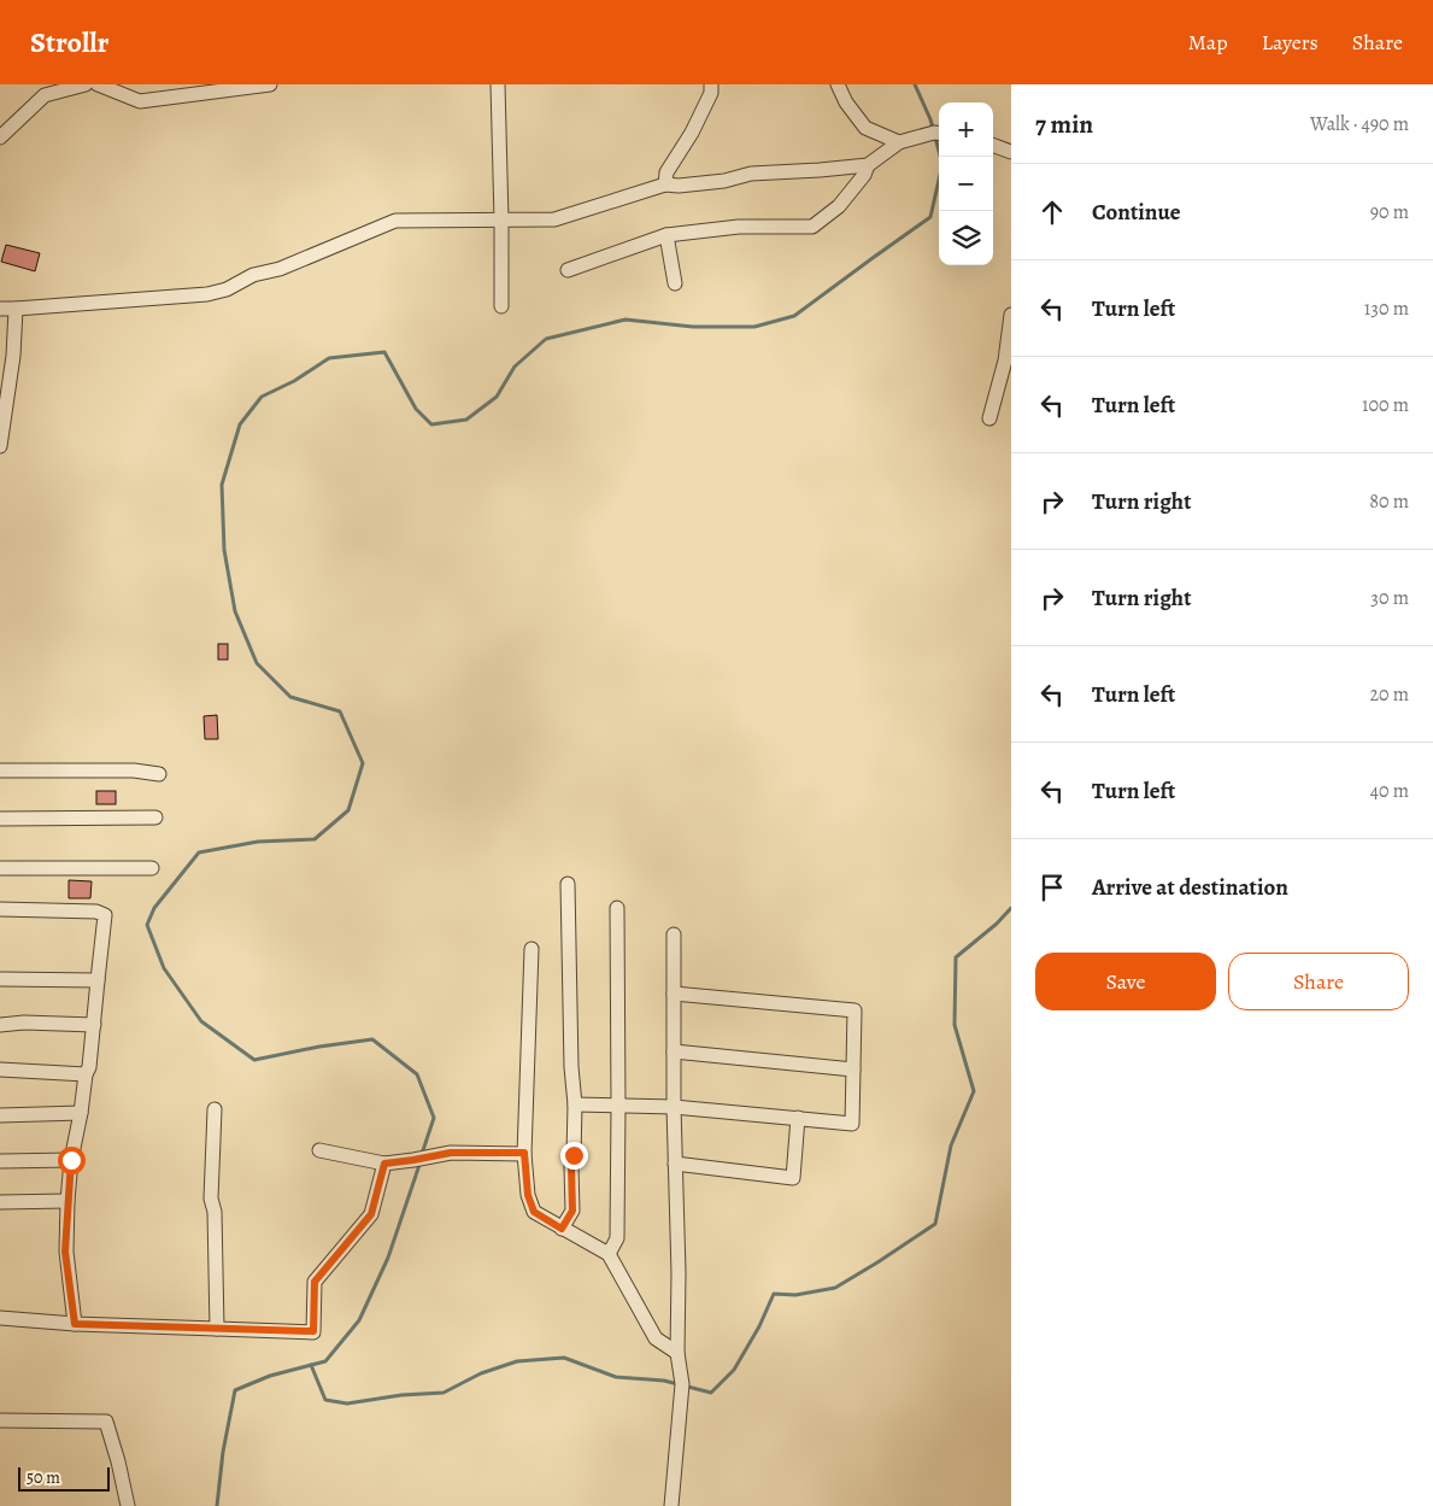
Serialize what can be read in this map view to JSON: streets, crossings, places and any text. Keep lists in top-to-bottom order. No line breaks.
{"scale_bar":"50 m","page":{"header":"Strollr","nav":["Map","Layers","Share"],"heading":["7 min","Walk · 490 m"],"map_buttons":["+","−"],"list":[["Continue","90 m"],["Turn left","130 m"],["Turn left","100 m"],["Turn right","80 m"],["Turn right","30 m"],["Turn left","20 m"],["Turn left","40 m"],"Arrive at destination"],"buttons":["Save","Share"],"scale":"50 m"}}
